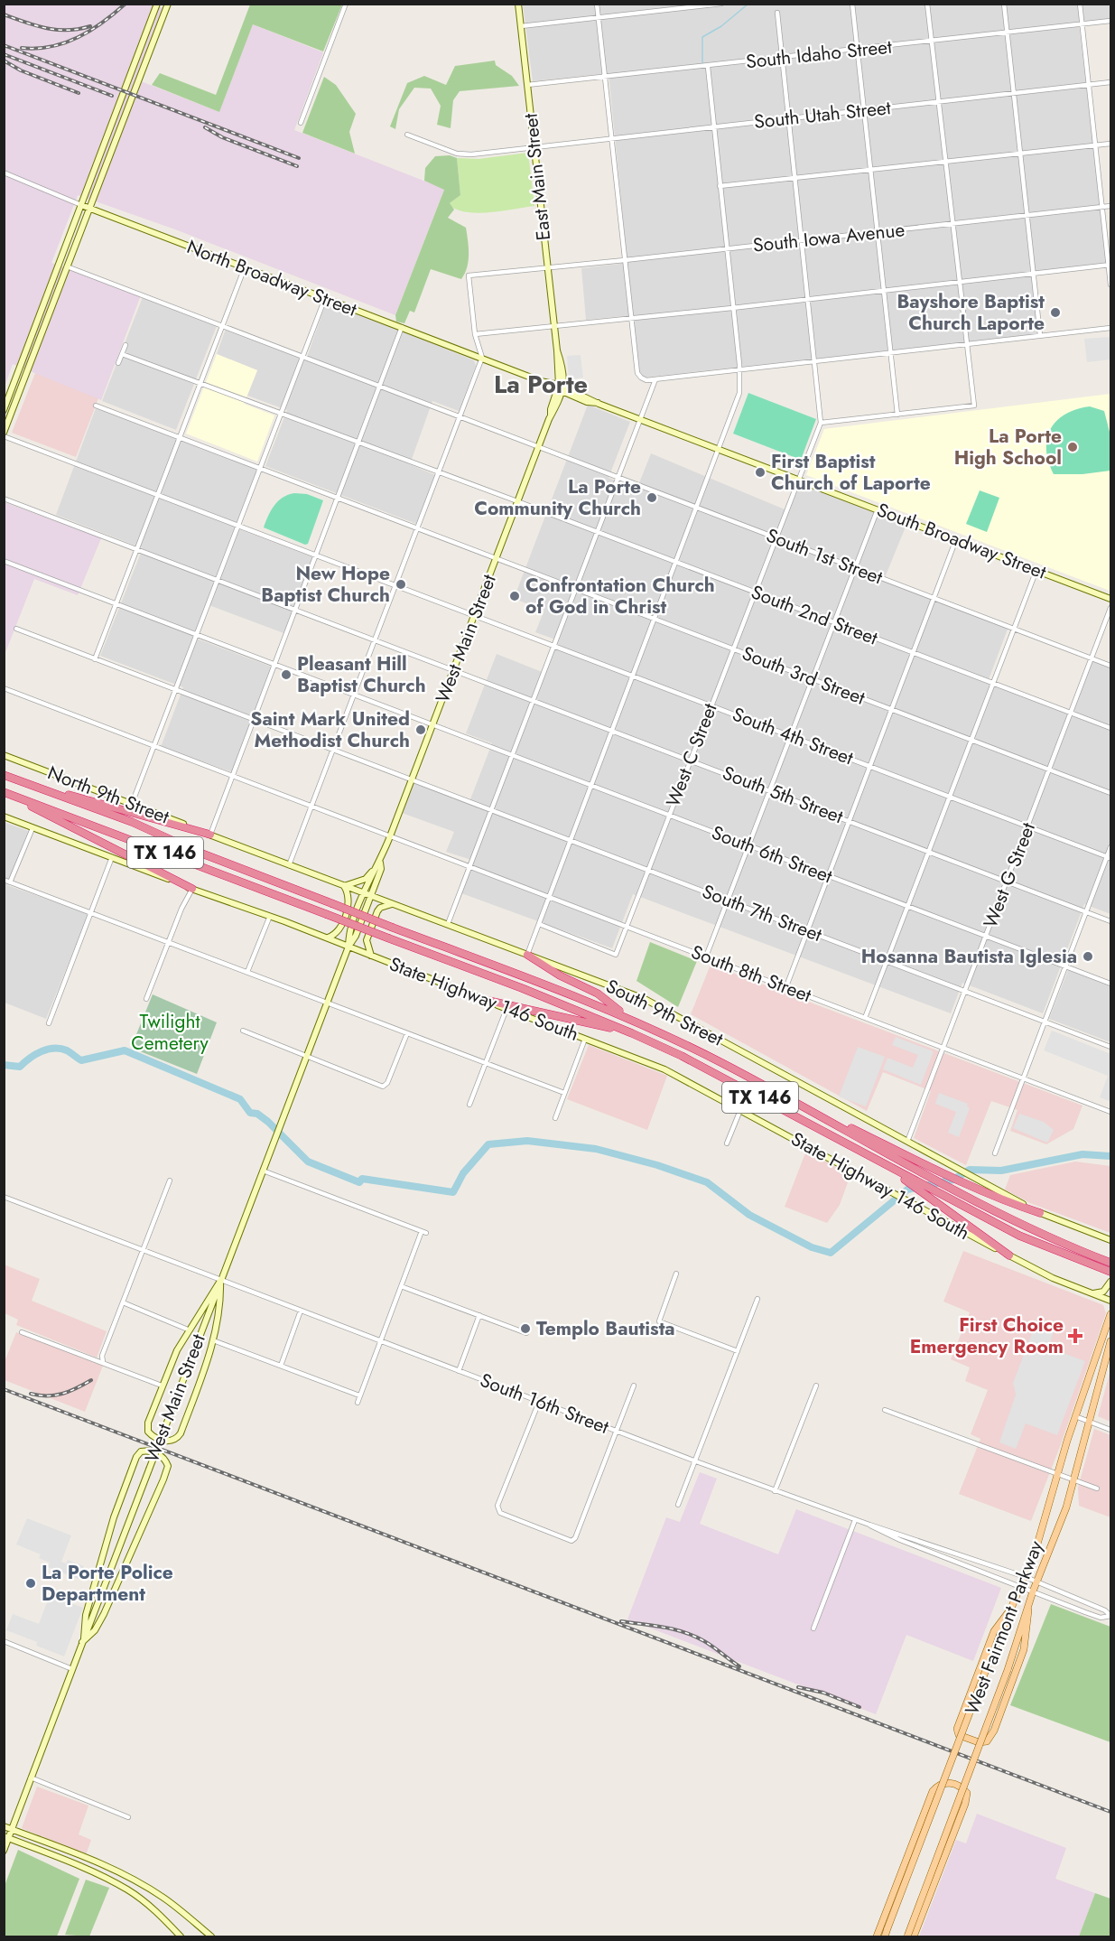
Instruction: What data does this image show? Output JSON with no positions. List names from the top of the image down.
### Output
{
  "streets": {
    "highway": ["TX 146"],
    "main road": [
      "East Main Street",
      "North Broadway Street",
      "South Broadway Street",
      "West Main Street",
      "North 9th Street",
      "State Highway 146 South",
      "South 9th Street",
      "West Fairmont Parkway"
    ],
    "street": [
      "South Idaho Street",
      "South Utah Street",
      "South Iowa Avenue",
      "South 1st Street",
      "South 2nd Street",
      "South 3rd Street",
      "South 4th Street",
      "West C Street",
      "South 5th Street",
      "South 6th Street",
      "West G Street",
      "South 7th Street",
      "South 8th Street",
      "South 16th Street"
    ]
  },
  "crossings": [
    ["South Idaho Street", "East Main Street"],
    ["South Utah Street", "East Main Street"],
    ["East Main Street", "South Iowa Avenue"],
    ["East Main Street", "North Broadway Street"],
    ["East Main Street", "South Broadway Street"],
    ["East Main Street", "West Main Street"],
    ["North Broadway Street", "South Broadway Street"],
    ["North Broadway Street", "West Main Street"],
    ["South Broadway Street", "West Main Street"],
    ["South Broadway Street", "West C Street"],
    ["South 1st Street", "West Main Street"],
    ["South 1st Street", "West C Street"],
    ["South 1st Street", "West G Street"],
    ["South 2nd Street", "West Main Street"],
    ["South 2nd Street", "West C Street"],
    ["South 2nd Street", "West G Street"],
    ["West Main Street", "South 3rd Street"],
    ["West Main Street", "South 4th Street"],
    ["West Main Street", "North 9th Street"],
    ["West Main Street", "South 5th Street"],
    ["West Main Street", "South 6th Street"],
    ["West Main Street", "South 7th Street"],
    ["West Main Street", "South 8th Street"],
    ["West Main Street", "State Highway 146 South"],
    ["West Main Street", "South 9th Street"],
    ["West Main Street", "South 16th Street"],
    ["South 3rd Street", "West C Street"],
    ["South 3rd Street", "West G Street"],
    ["South 4th Street", "West C Street"],
    ["South 4th Street", "West G Street"],
    ["West C Street", "South 5th Street"],
    ["West C Street", "South 6th Street"],
    ["West C Street", "South 7th Street"],
    ["West C Street", "South 8th Street"],
    ["North 9th Street", "South 9th Street"],
    ["South 5th Street", "West G Street"],
    ["South 6th Street", "West G Street"],
    ["West G Street", "South 7th Street"],
    ["West G Street", "South 8th Street"],
    ["West G Street", "South 9th Street"],
    ["South 16th Street", "West Fairmont Parkway"]
  ],
  "districts": ["La Porte"],
  "parks": ["Twilight Cemetery"],
  "places": {
    "other": [
      "Bayshore Baptist Church Laporte",
      "La Porte High School",
      "First Baptist Church of Laporte",
      "La Porte Community Church",
      "New Hope Baptist Church",
      "Confrontation Church of God in Christ",
      "Pleasant Hill Baptist Church",
      "Saint Mark United Methodist Church",
      "Hosanna Bautista Iglesia",
      "Templo Bautista",
      "La Porte Police Department"
    ],
    "health": ["First Choice Emergency Room"]
  }
}
